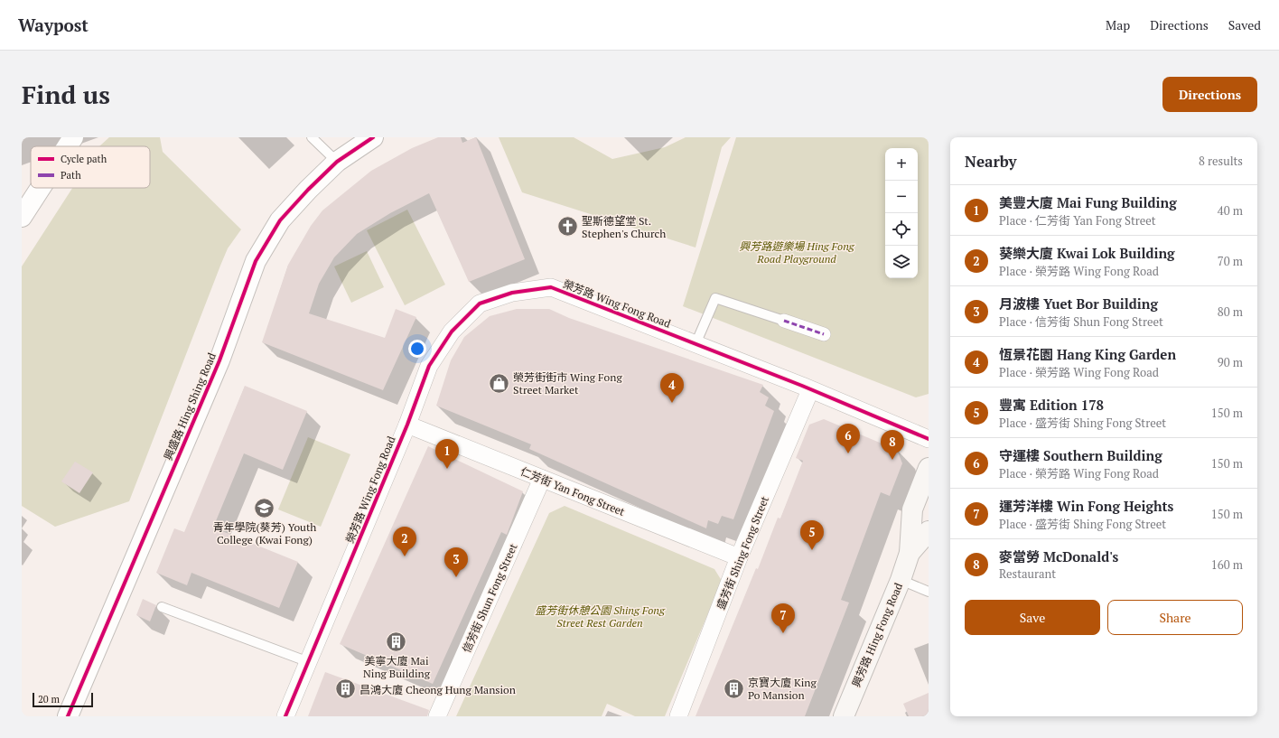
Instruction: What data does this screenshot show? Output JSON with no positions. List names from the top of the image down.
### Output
{
  "streets": {
    "main road": ["興芳路 Hing Fong Road"],
    "street": [
      "榮芳路 Wing Fong Road",
      "興盛路 Hing Shing Road",
      "仁芳街 Yan Fong Street",
      "盛芳街 Shing Fong Street",
      "信芳街 Shun Fong Street"
    ]
  },
  "crossings": [
    ["榮芳路 Wing Fong Road", "仁芳街 Yan Fong Street"],
    ["榮芳路 Wing Fong Road", "盛芳街 Shing Fong Street"],
    ["仁芳街 Yan Fong Street", "盛芳街 Shing Fong Street"],
    ["仁芳街 Yan Fong Street", "信芳街 Shun Fong Street"]
  ],
  "parks": ["興芳路遊樂場 Hing Fong Road Playground", "盛芳街休憩公園 Shing Fong Street Rest Garden"],
  "places": {
    "church": ["聖斯德望堂 St. Stephen's Church"],
    "shop": ["榮芳街街市 Wing Fong Street Market"],
    "school or university": ["青年學院(葵芳) Youth College (Kwai Fong)"],
    "building": ["美寧大廈 Mai Ning Building", "京寶大廈 King Po Mansion", "昌鴻大廈 Cheong Hung Mansion"]
  },
  "legend": ["Cycle path", "Path"],
  "scale_bar": "20 m",
  "page": {
    "header": "Waypost",
    "nav": ["Map", "Directions", "Saved"],
    "buttons": [
      "Directions",
      ["Save", "Share"]
    ],
    "title": "Find us",
    "heading": ["Nearby", "8 results"],
    "map_buttons": ["+", "−"],
    "list": [
      {
        "mark": "1",
        "name": "美豐大廈 Mai Fung Building",
        "note": "Place · 仁芳街 Yan Fong Street",
        "value": "40 m"
      },
      {
        "mark": "2",
        "name": "葵樂大廈 Kwai Lok Building",
        "note": "Place · 榮芳路 Wing Fong Road",
        "value": "70 m"
      },
      {
        "mark": "3",
        "name": "月波樓 Yuet Bor Building",
        "note": "Place · 信芳街 Shun Fong Street",
        "value": "80 m"
      },
      {
        "mark": "4",
        "name": "恆景花園 Hang King Garden",
        "note": "Place · 榮芳路 Wing Fong Road",
        "value": "90 m"
      },
      {
        "mark": "5",
        "name": "豐寓 Edition 178",
        "note": "Place · 盛芳街 Shing Fong Street",
        "value": "150 m"
      },
      {
        "mark": "6",
        "name": "守運樓 Southern Building",
        "note": "Place · 榮芳路 Wing Fong Road",
        "value": "150 m"
      },
      {
        "mark": "7",
        "name": "運芳洋樓 Win Fong Heights",
        "note": "Place · 盛芳街 Shing Fong Street",
        "value": "150 m"
      },
      {
        "mark": "8",
        "name": "麥當勞 McDonald's",
        "note": "Restaurant",
        "value": "160 m"
      }
    ],
    "pins": [
      "4",
      "6",
      "8",
      "1",
      "5",
      "2",
      "3",
      "7"
    ],
    "scale": "20 m"
  }
}
